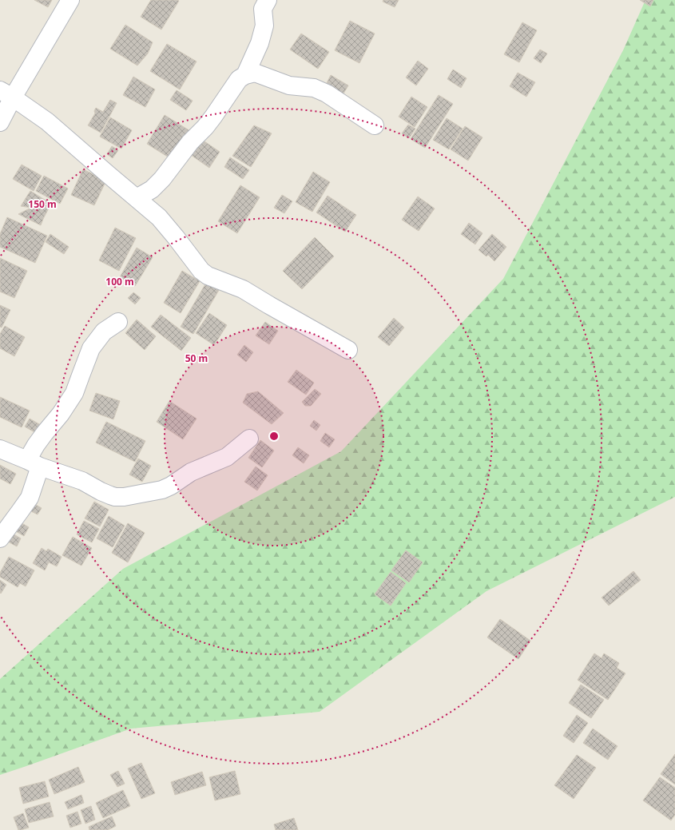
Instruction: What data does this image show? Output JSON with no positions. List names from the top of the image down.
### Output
{
  "rings": ["150 m", "100 m", "50 m"]
}
